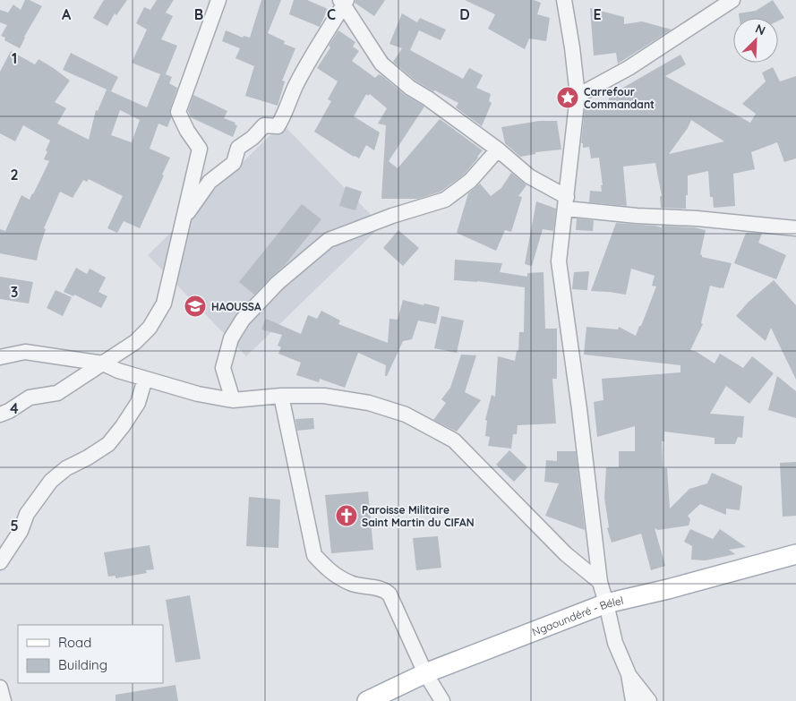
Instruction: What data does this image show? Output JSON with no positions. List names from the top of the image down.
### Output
{
  "streets": {
    "main road": ["Ngaoundéré - Bélel"]
  },
  "places": {
    "place": ["Carrefour Commandant"],
    "school or university": ["HAOUSSA"],
    "church": ["Paroisse Militaire Saint Martin du CIFAN"]
  },
  "legend": ["Road", "Building"],
  "north": "top right",
  "grid": {
    "columns": [
      "A",
      "B",
      "C",
      "D",
      "E"
    ],
    "rows": [
      "1",
      "2",
      "3",
      "4",
      "5"
    ]
  }
}
